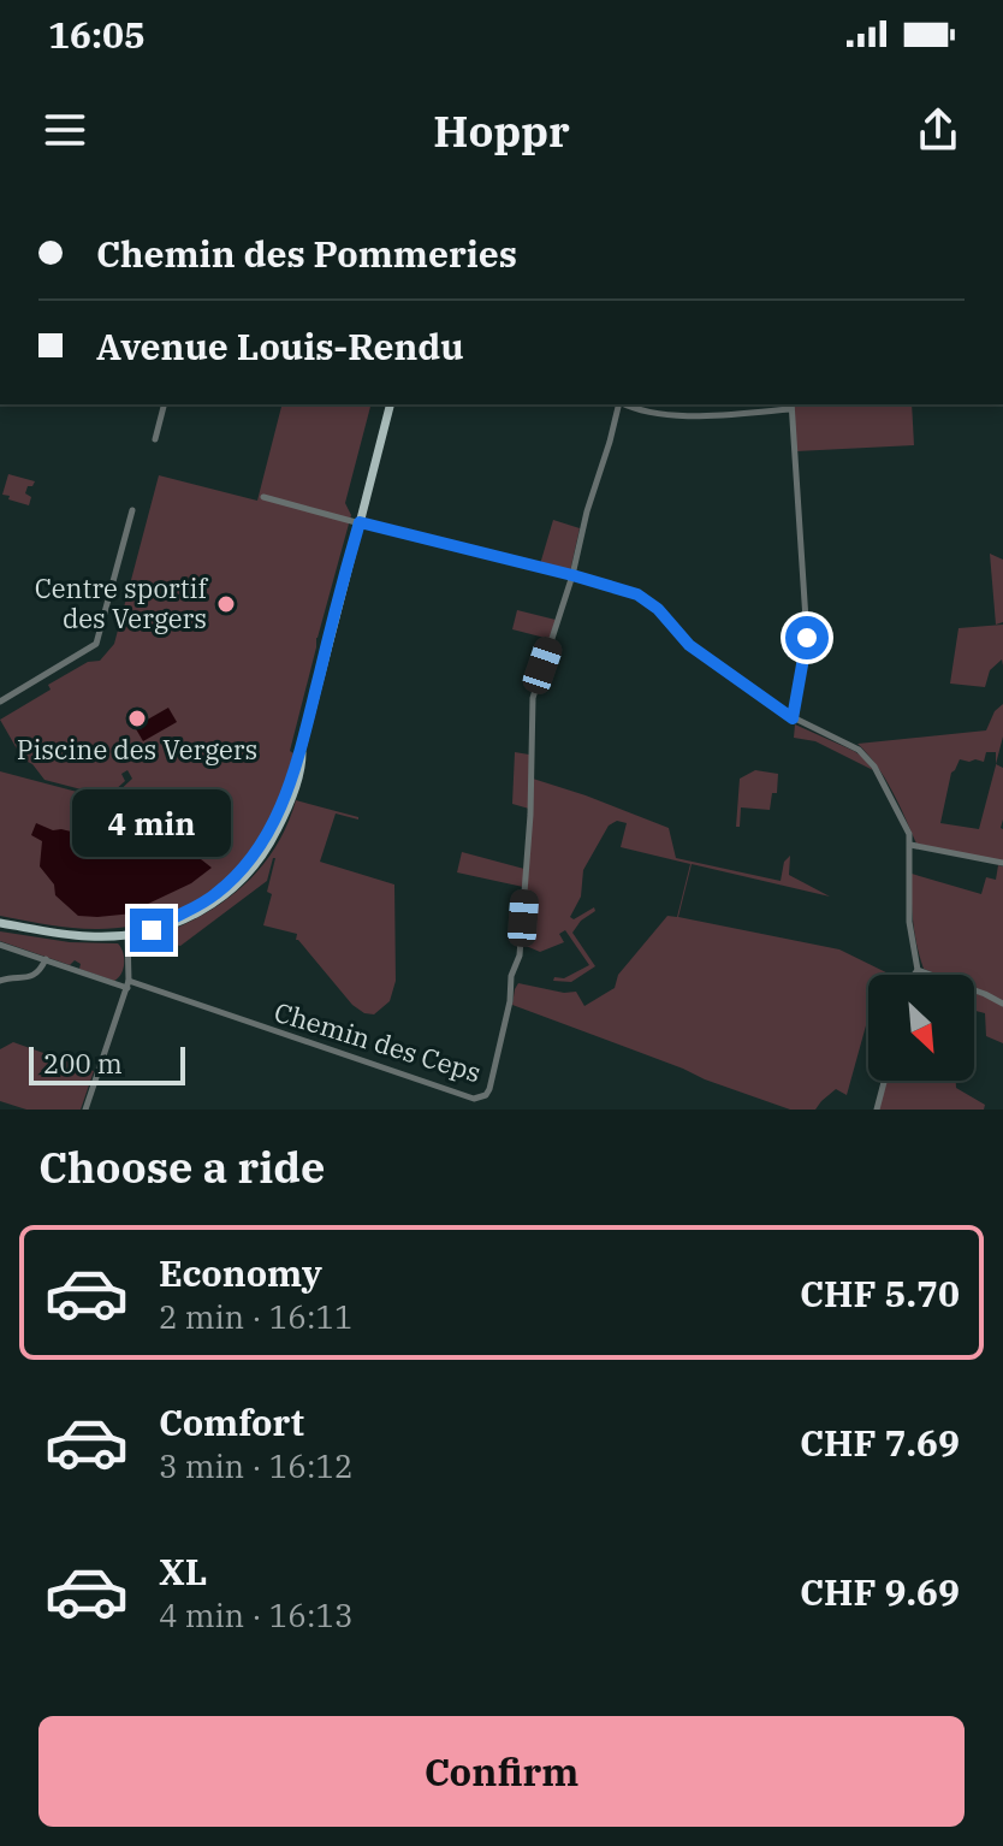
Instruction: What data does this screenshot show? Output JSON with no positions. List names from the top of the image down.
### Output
{
  "streets": {
    "street": ["Chemin des Ceps"]
  },
  "places": ["Centre sportif des Vergers", "Piscine des Vergers"],
  "scale_bar": "200 m",
  "north": "bottom right",
  "page": {
    "status": "16:05",
    "header": "Hoppr",
    "banner": ["Chemin des Pommeries", "Avenue Louis-Rendu"],
    "bubble": "4 min",
    "scale": "200 m",
    "heading": "Choose a ride",
    "list": [
      {
        "name": "Economy",
        "note": "2 min · 16:11",
        "value": "CHF 5.70"
      },
      {
        "name": "Comfort",
        "note": "3 min · 16:12",
        "value": "CHF 7.69"
      },
      {
        "name": "XL",
        "note": "4 min · 16:13",
        "value": "CHF 9.69"
      }
    ],
    "buttons": "Confirm"
  }
}
